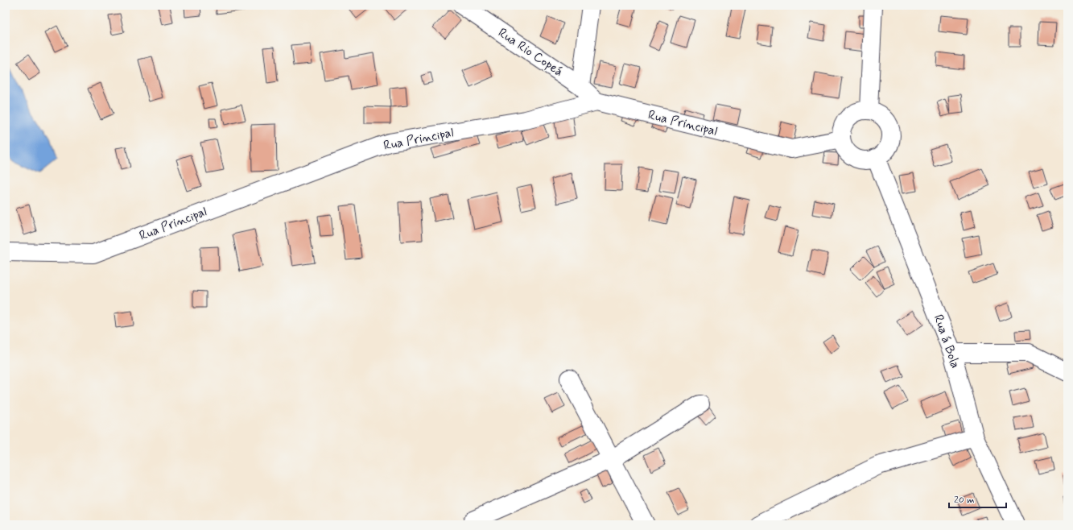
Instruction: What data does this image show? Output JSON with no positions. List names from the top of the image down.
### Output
{
  "streets": {
    "street": ["Rua Rio Copeá", "Rua Principal", "Rua á Bola"]
  },
  "crossings": [
    ["Rua Rio Copeá", "Rua Principal"],
    ["Rua Principal", "Rua á Bola"]
  ],
  "scale_bar": "20 m"
}
